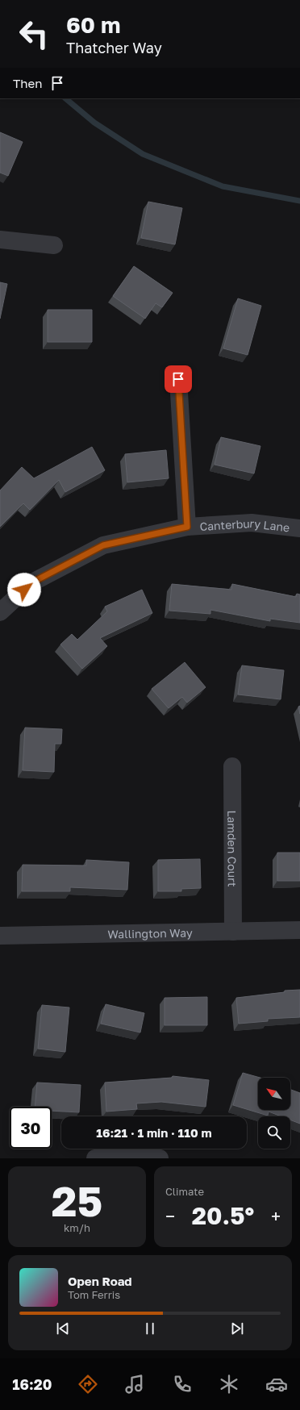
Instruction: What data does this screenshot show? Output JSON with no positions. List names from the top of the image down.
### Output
{
  "streets": {
    "street": ["Canterbury Lane", "Lamden Court", "Wallington Way"]
  },
  "crossings": [
    ["Lamden Court", "Wallington Way"]
  ],
  "north": "top left",
  "page": {
    "turn": ["60 m", "Thatcher Way"],
    "then": "Then",
    "limit": "30",
    "trip": "16:21 · 1 min · 110 m",
    "tile": [
      ["25", "km/h"],
      "Climate"
    ],
    "heat": ["−", "20.5°", "+"],
    "song": ["Open Road", "Tom Ferris"],
    "tabs": "16:20"
  }
}
